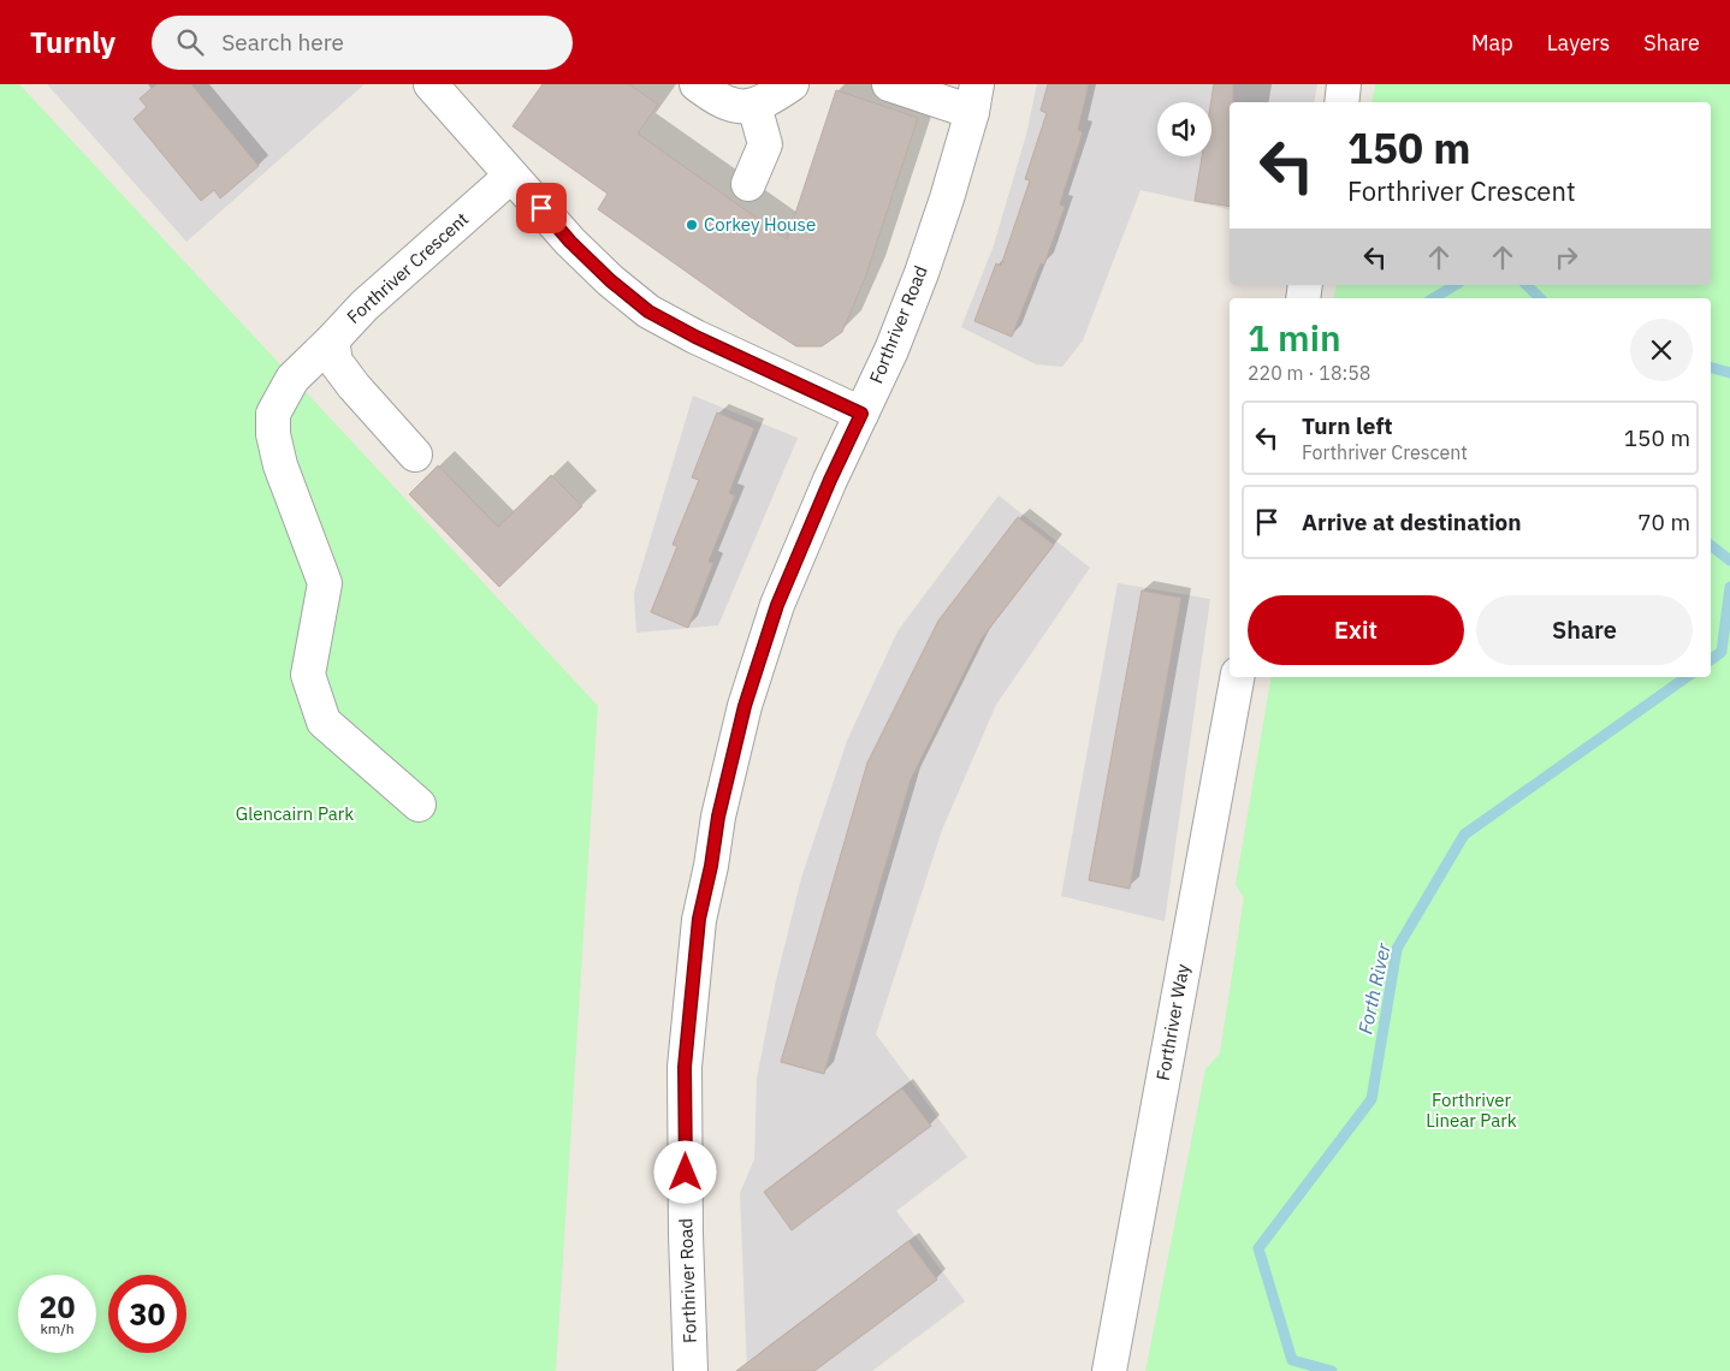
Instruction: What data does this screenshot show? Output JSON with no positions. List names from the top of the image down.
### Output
{
  "streets": {
    "street": ["Forthriver Crescent", "Forthriver Road", "Forthriver Way"]
  },
  "water": ["Forth River"],
  "parks": ["Glencairn Park", "Forthriver Linear Park"],
  "places": ["Corkey House"],
  "page": {
    "header": "Turnly",
    "search": "Search here",
    "nav": ["Map", "Layers", "Share"],
    "turn": ["150 m", "Forthriver Crescent"],
    "heading": ["1 min", "220 m · 18:58"],
    "list": [
      {
        "name": "Turn left",
        "note": "Forthriver Crescent",
        "value": "150 m"
      },
      {
        "name": "Arrive at destination",
        "value": "70 m"
      }
    ],
    "buttons": ["Exit", "Share"],
    "speed": "20 km/h",
    "limit": "30"
  }
}
